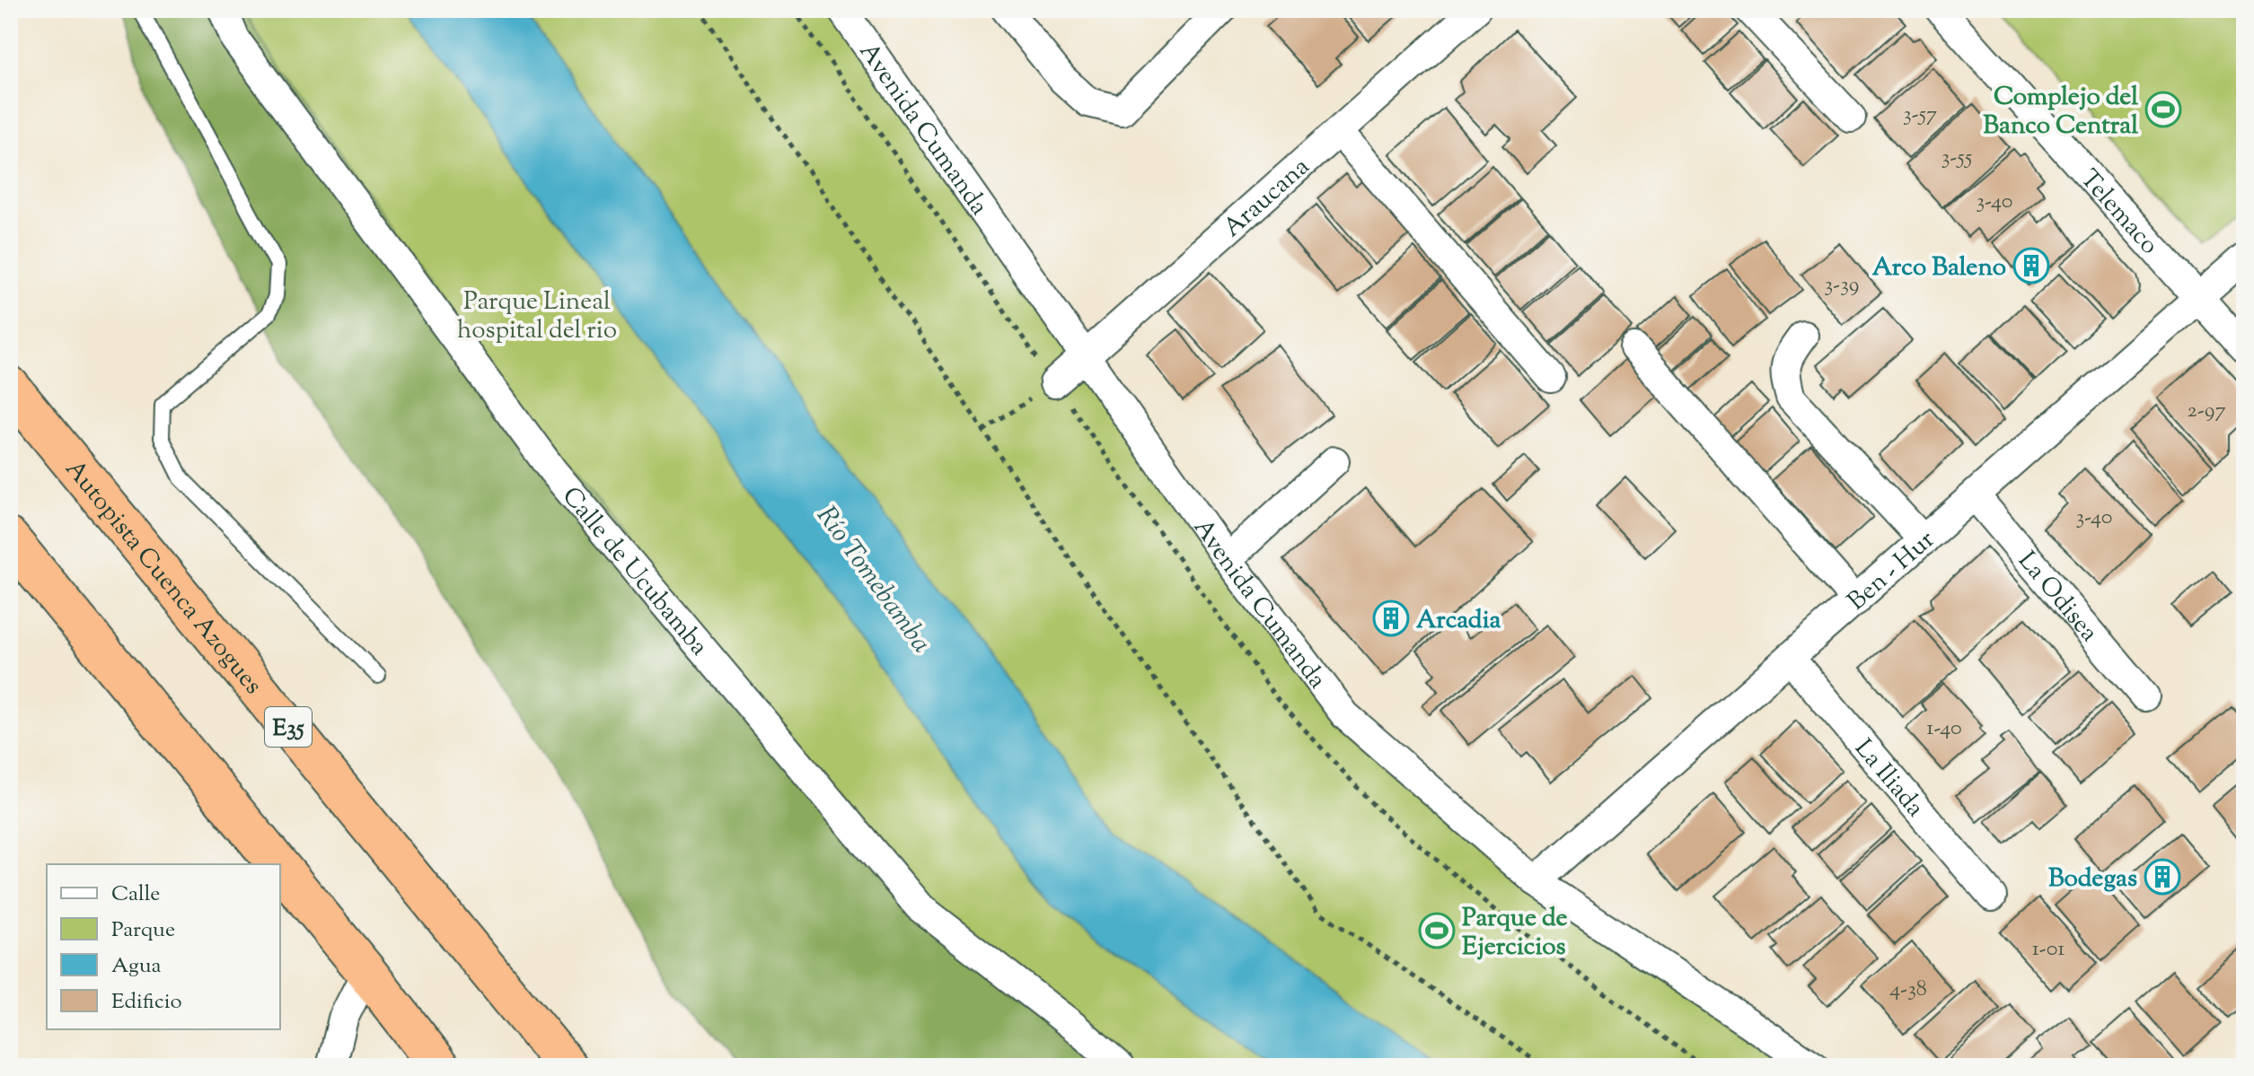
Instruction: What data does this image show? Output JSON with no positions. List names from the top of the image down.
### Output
{
  "streets": {
    "highway": ["Autopista Cuenca Azogues", "E35"],
    "street": [
      "Avenida Cumanda",
      "Araucana",
      "Telemaco",
      "Calle de Ucubamba",
      "Ben - Hur",
      "La Odisea",
      "La Iliada"
    ]
  },
  "crossings": [
    ["Avenida Cumanda", "Araucana"],
    ["Avenida Cumanda", "Ben - Hur"],
    ["Telemaco", "Ben - Hur"],
    ["Ben - Hur", "La Odisea"],
    ["Ben - Hur", "La Iliada"]
  ],
  "water": ["Río Tomebamba"],
  "parks": ["Parque Lineal hospital del rio"],
  "places": {
    "sports": ["Complejo del Banco Central", "Parque de Ejercicios"],
    "building": ["Arco Baleno", "Arcadia", "Bodegas"]
  },
  "house_numbers": [
    "3-57",
    "3-55",
    "3-40",
    "3-39",
    "2-97",
    "3-40",
    "1-40",
    "1-01",
    "4-38"
  ],
  "legend": [
    "Calle",
    "Parque",
    "Agua",
    "Edificio"
  ]
}
